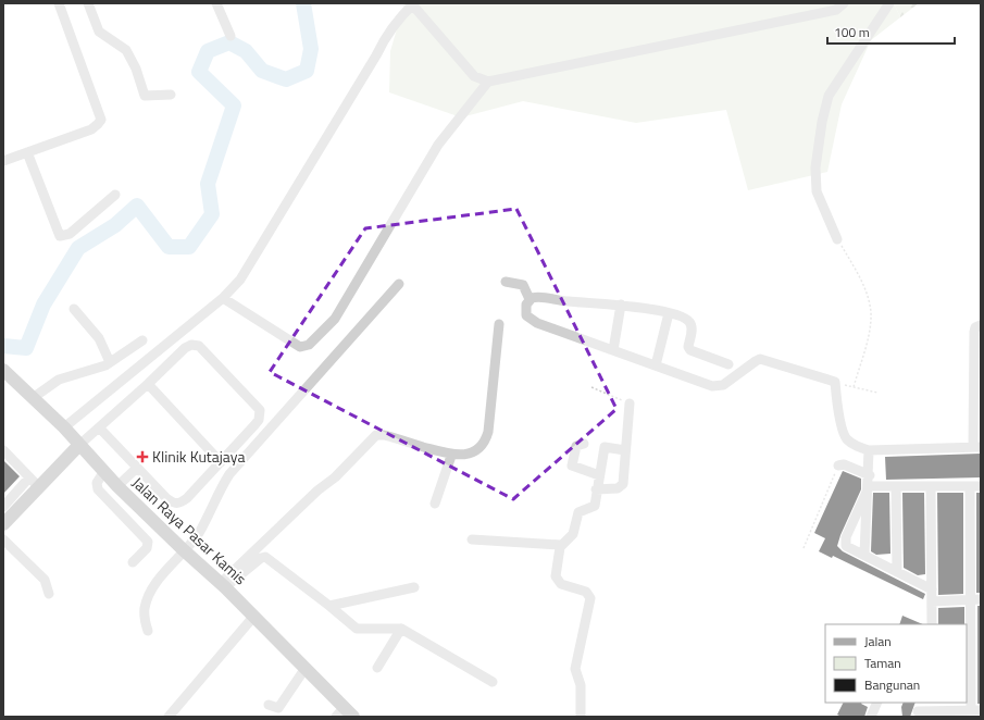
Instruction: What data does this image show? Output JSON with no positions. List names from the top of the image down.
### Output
{
  "streets": {
    "main road": ["Jalan Raya Pasar Kamis"]
  },
  "places": {
    "health": ["Klinik Kutajaya"]
  },
  "legend": ["Jalan", "Taman", "Bangunan"],
  "scale_bar": "100 m"
}
